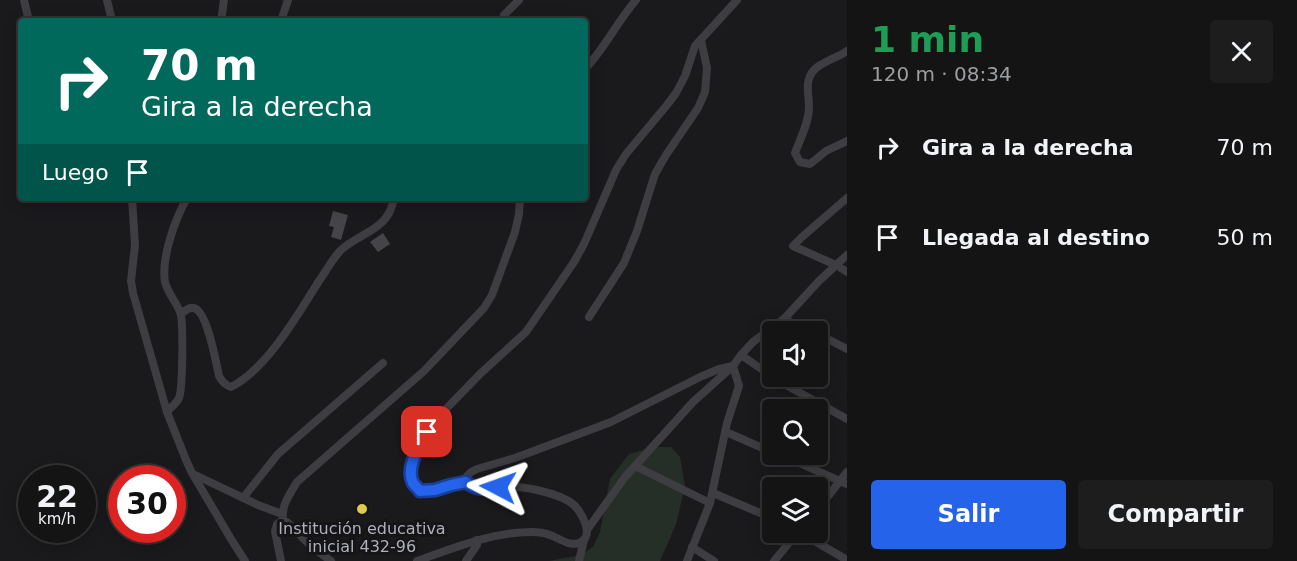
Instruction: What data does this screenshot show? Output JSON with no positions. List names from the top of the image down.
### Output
{
  "places": ["Institución educativa inicial 432-96"],
  "page": {
    "heading": ["1 min", "120 m · 08:34"],
    "turn": ["70 m", "Gira a la derecha"],
    "list": [
      {
        "name": "Gira a la derecha",
        "value": "70 m"
      },
      {
        "name": "Llegada al destino",
        "value": "50 m"
      }
    ],
    "then": "Luego",
    "speed": "22 km/h",
    "limit": "30",
    "buttons": ["Salir", "Compartir"]
  }
}
